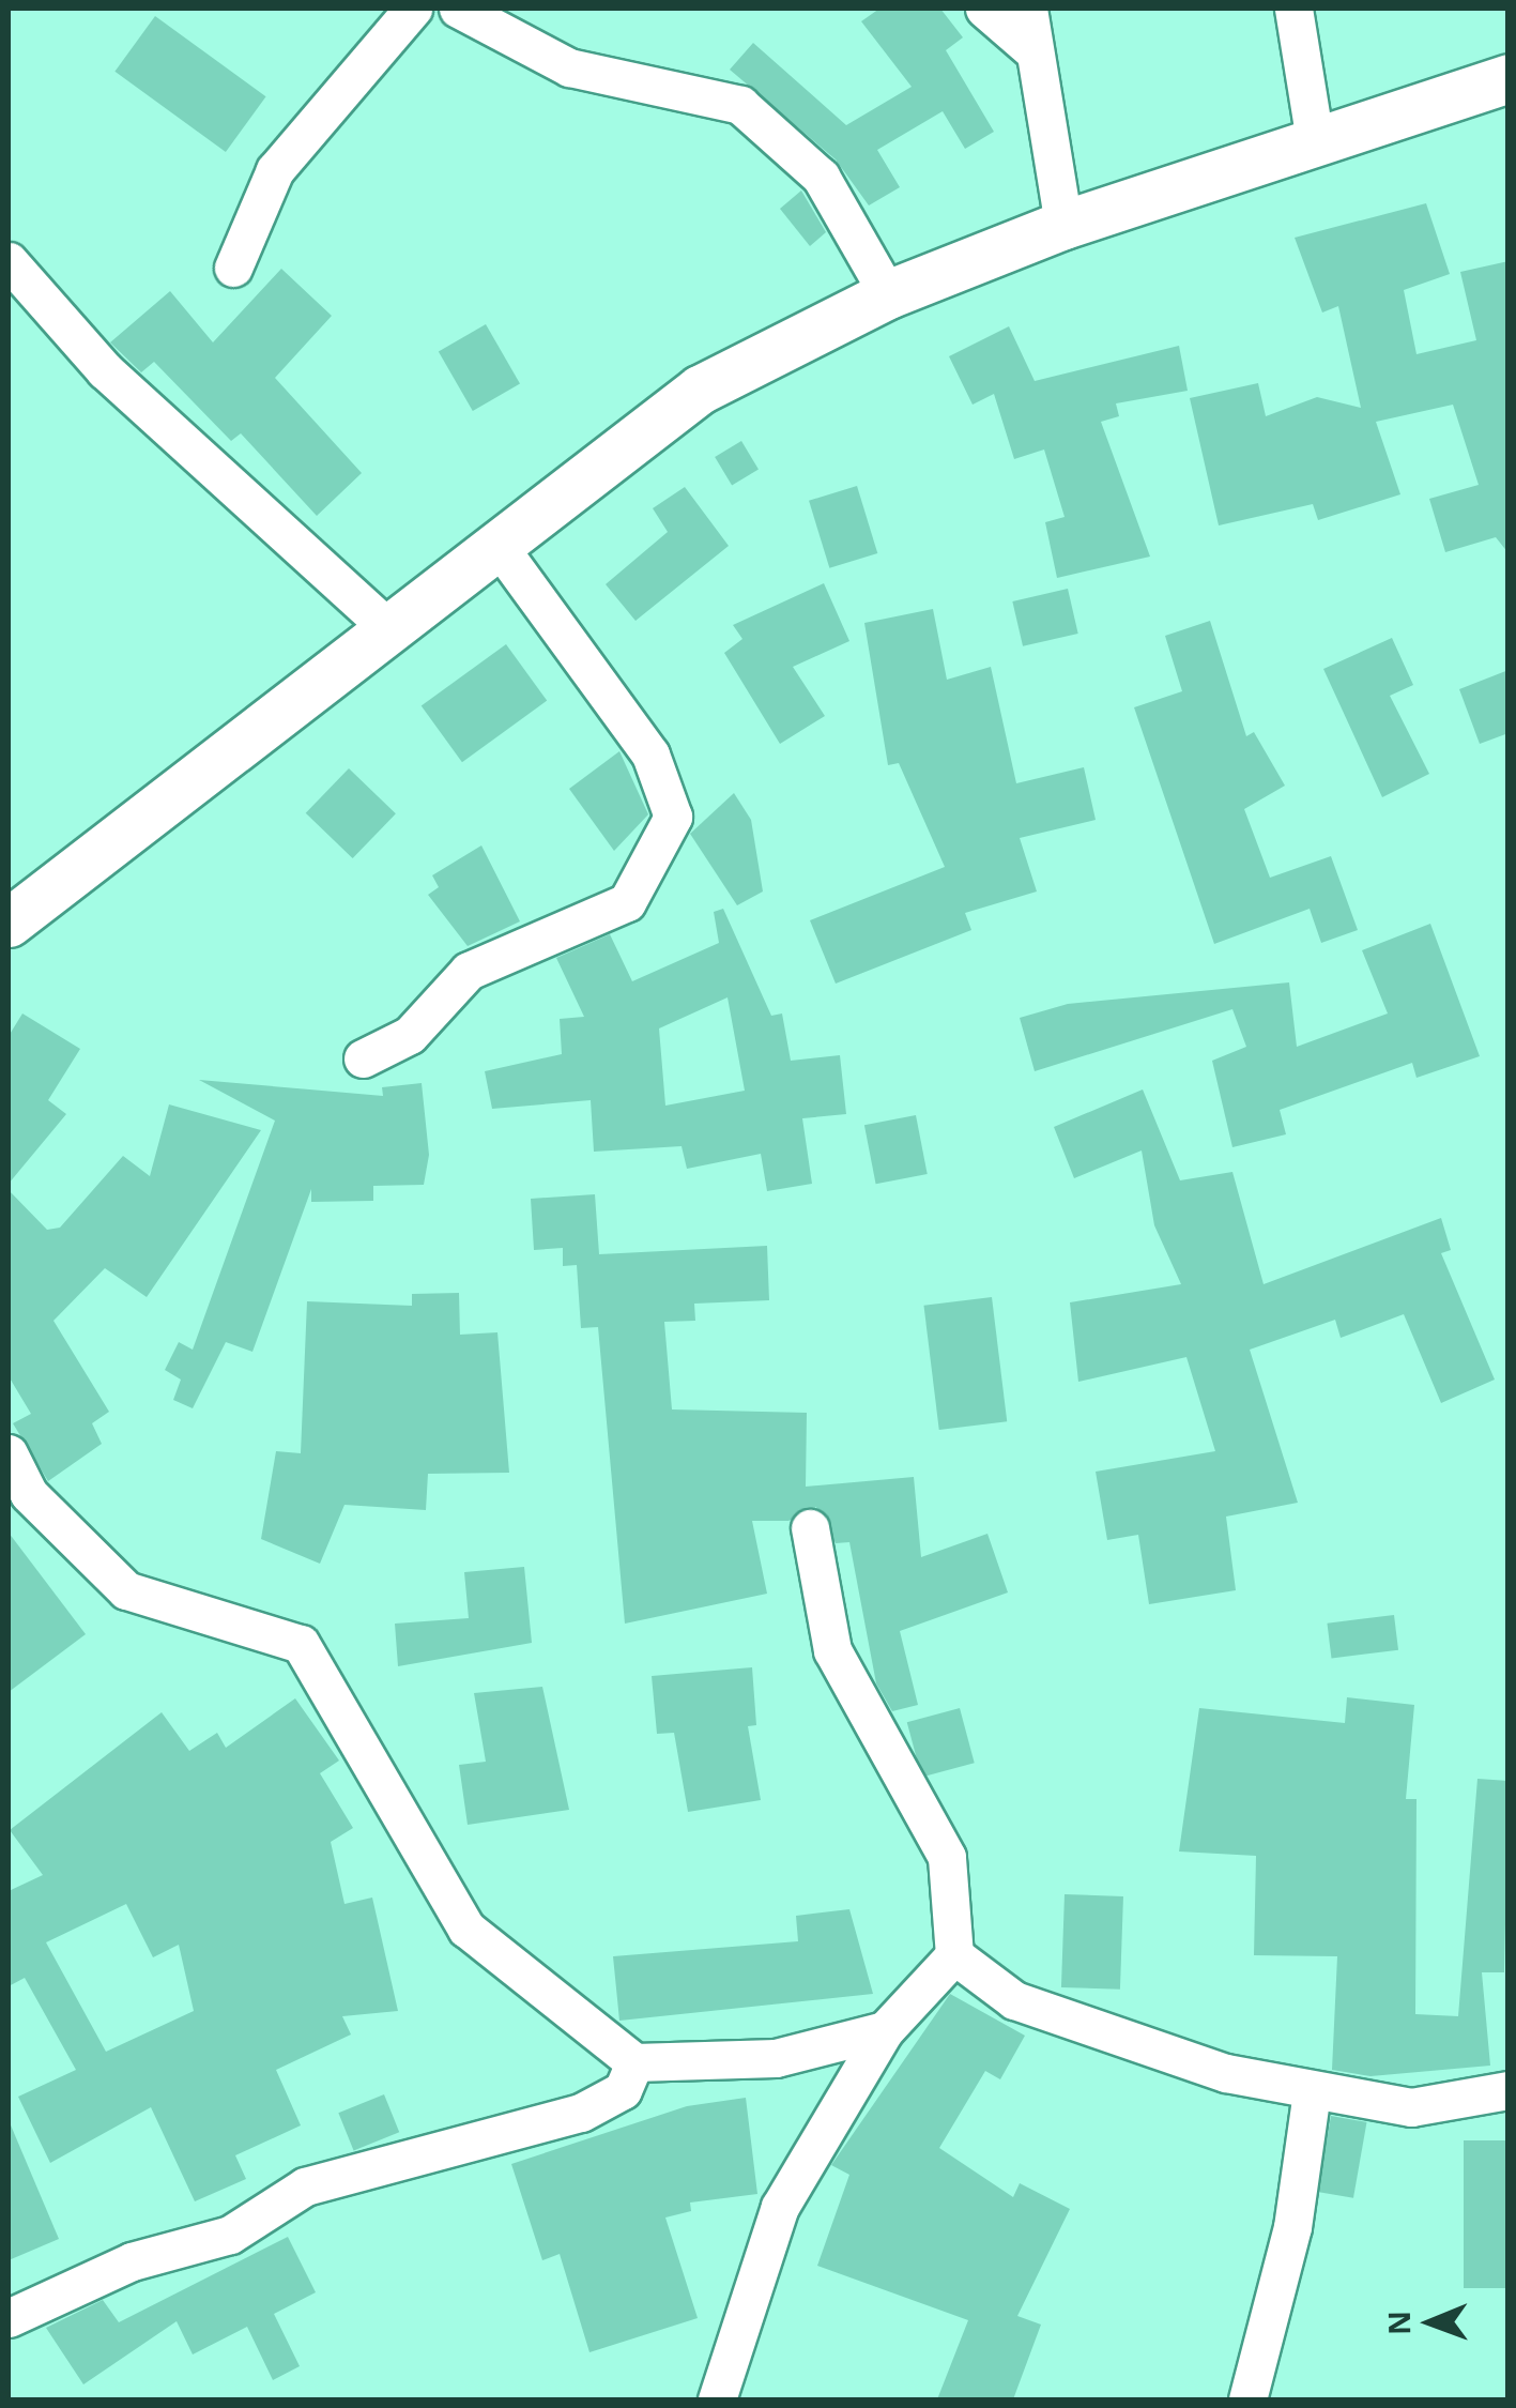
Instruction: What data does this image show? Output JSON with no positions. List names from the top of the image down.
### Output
{
  "north": "left"
}
